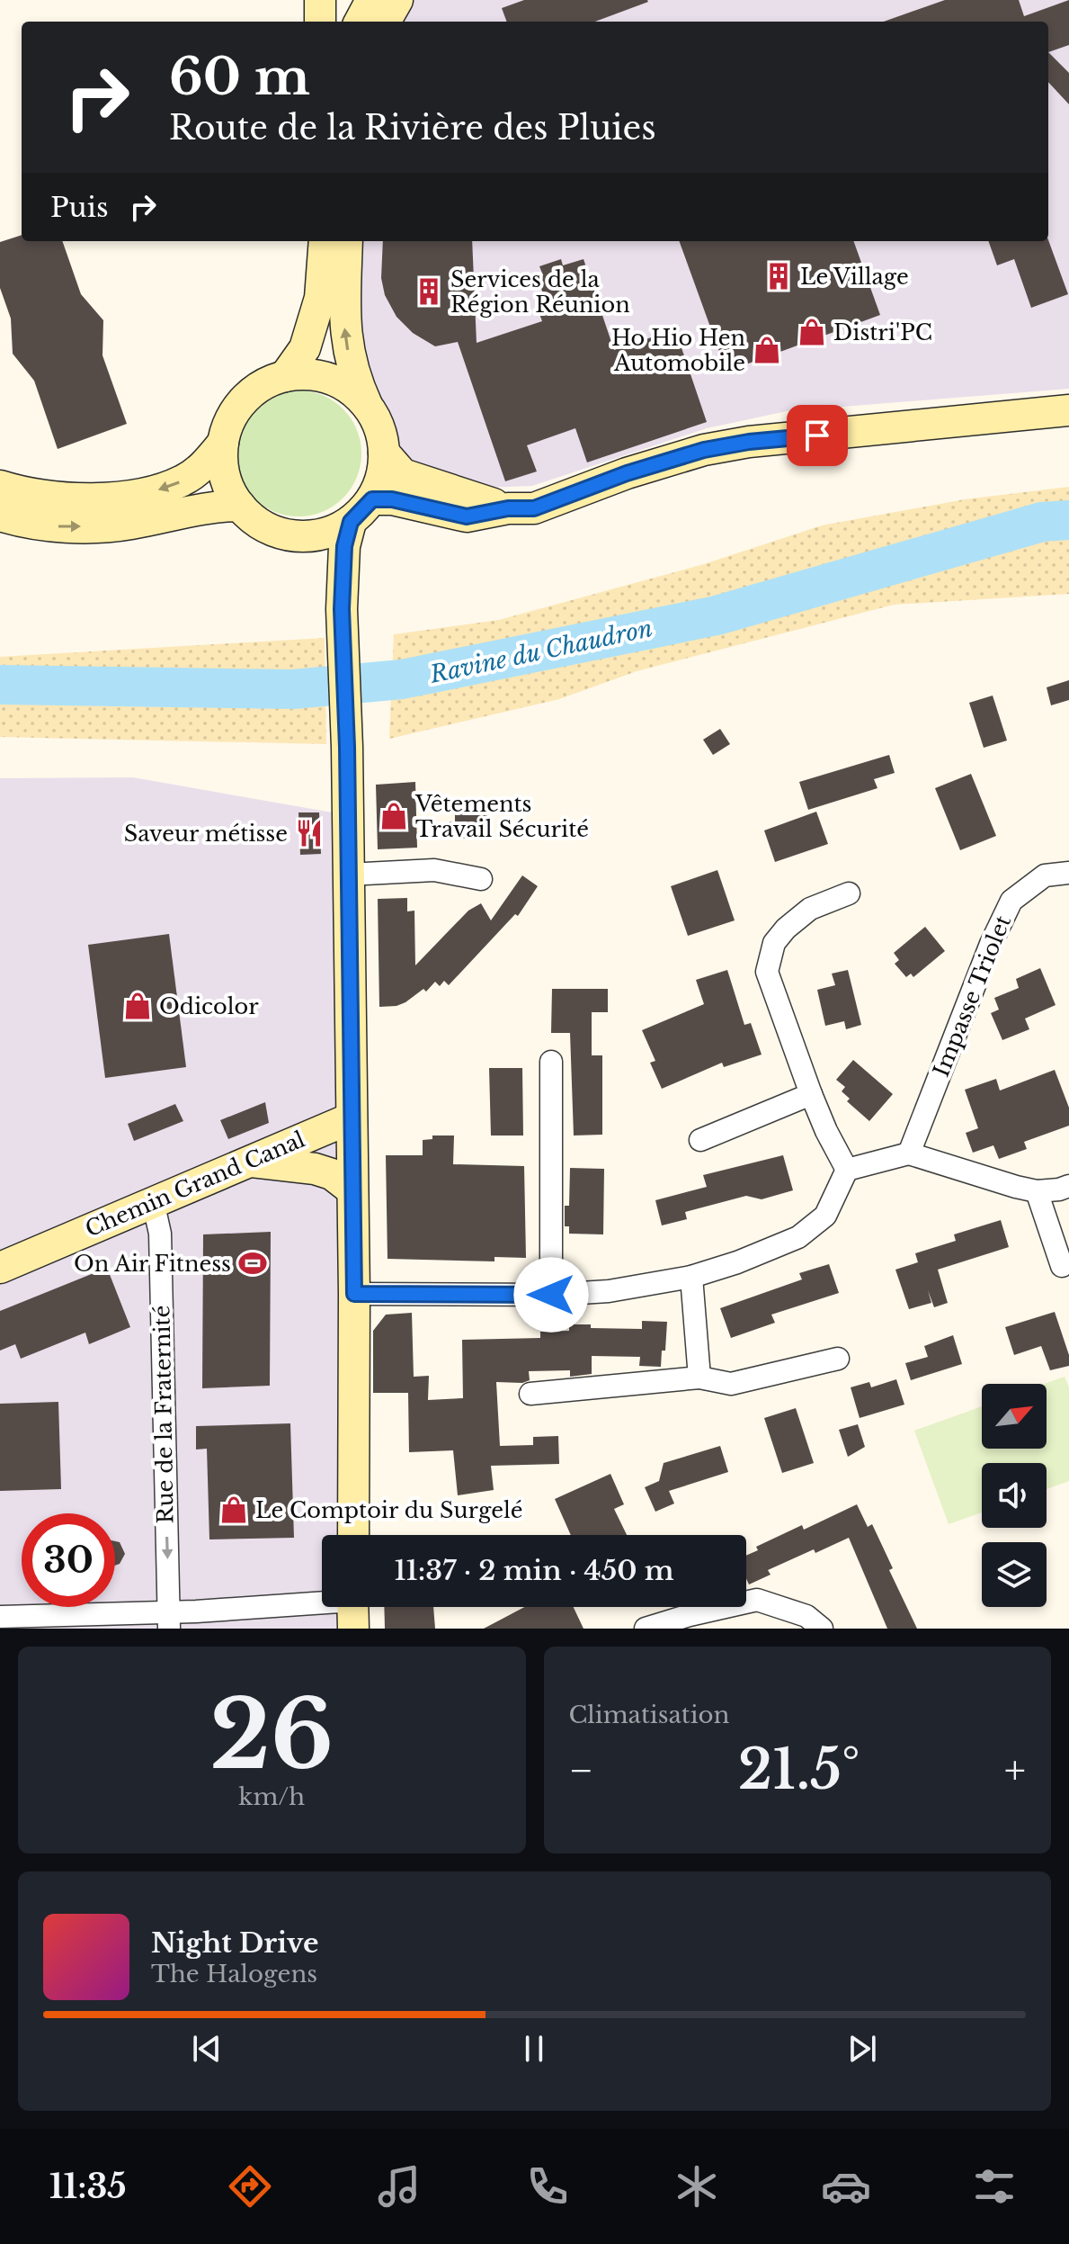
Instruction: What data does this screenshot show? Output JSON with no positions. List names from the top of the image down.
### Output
{
  "streets": {
    "main road": ["Chemin Grand Canal"],
    "street": ["Impasse Triolet", "Rue de la Fraternité"]
  },
  "crossings": [
    ["Chemin Grand Canal", "Rue de la Fraternité"]
  ],
  "one_way": ["Rue de la Fraternité"],
  "water": ["Ravine du Chaudron"],
  "places": {
    "building": ["Le Village", "Services de la Région Réunion"],
    "shop": [
      "Distri'PC",
      "Ho Hio Hen Automobile",
      "Vêtements Travail Sécurité",
      "Odicolor",
      "Le Comptoir du Surgelé"
    ],
    "restaurant": ["Saveur métisse"],
    "sports": ["On Air Fitness"]
  },
  "north": "top right",
  "page": {
    "turn": ["60 m", "Route de la Rivière des Pluies"],
    "then": "Puis",
    "limit": "30",
    "trip": "11:37 · 2 min · 450 m",
    "tile": [
      ["26", "km/h"],
      "Climatisation"
    ],
    "heat": ["−", "21.5°", "+"],
    "song": ["Night Drive", "The Halogens"],
    "tabs": "11:35"
  }
}
